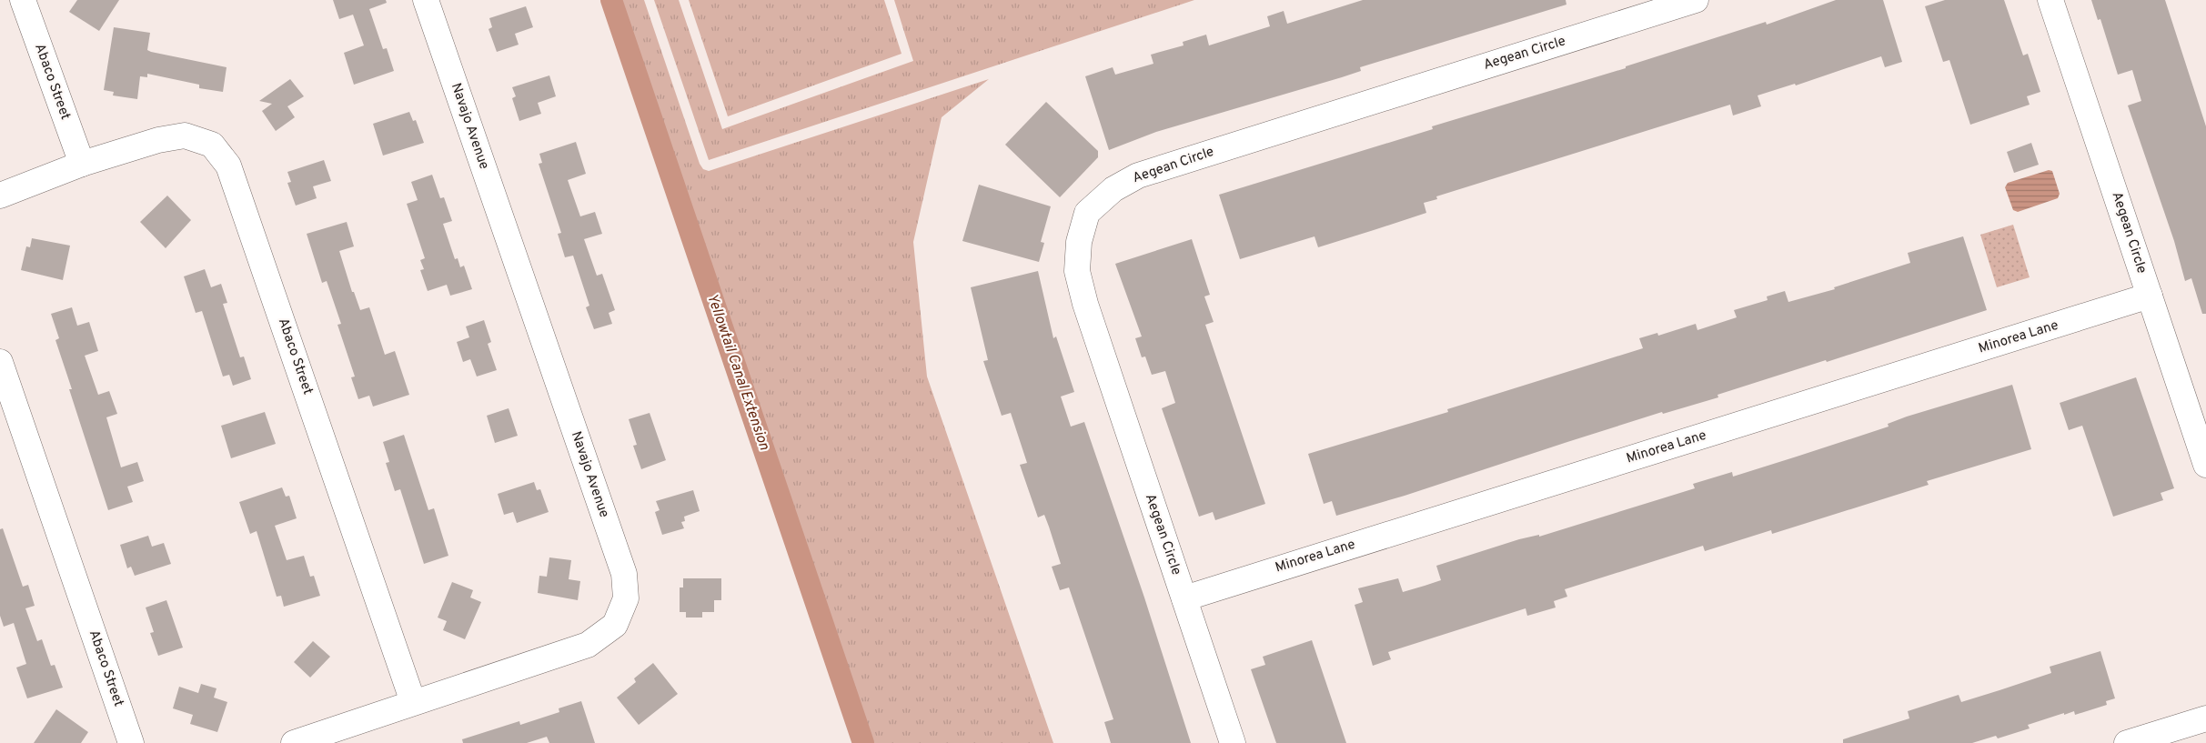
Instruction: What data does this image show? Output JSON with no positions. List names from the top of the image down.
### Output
{
  "streets": {
    "street": [
      "Aegean Circle",
      "Abaco Street",
      "Navajo Avenue",
      "Minorea Lane"
    ]
  },
  "crossings": [
    ["Aegean Circle", "Minorea Lane"],
    ["Abaco Street", "Navajo Avenue"]
  ],
  "water": ["Yellowtail Canal Extension"]
}
